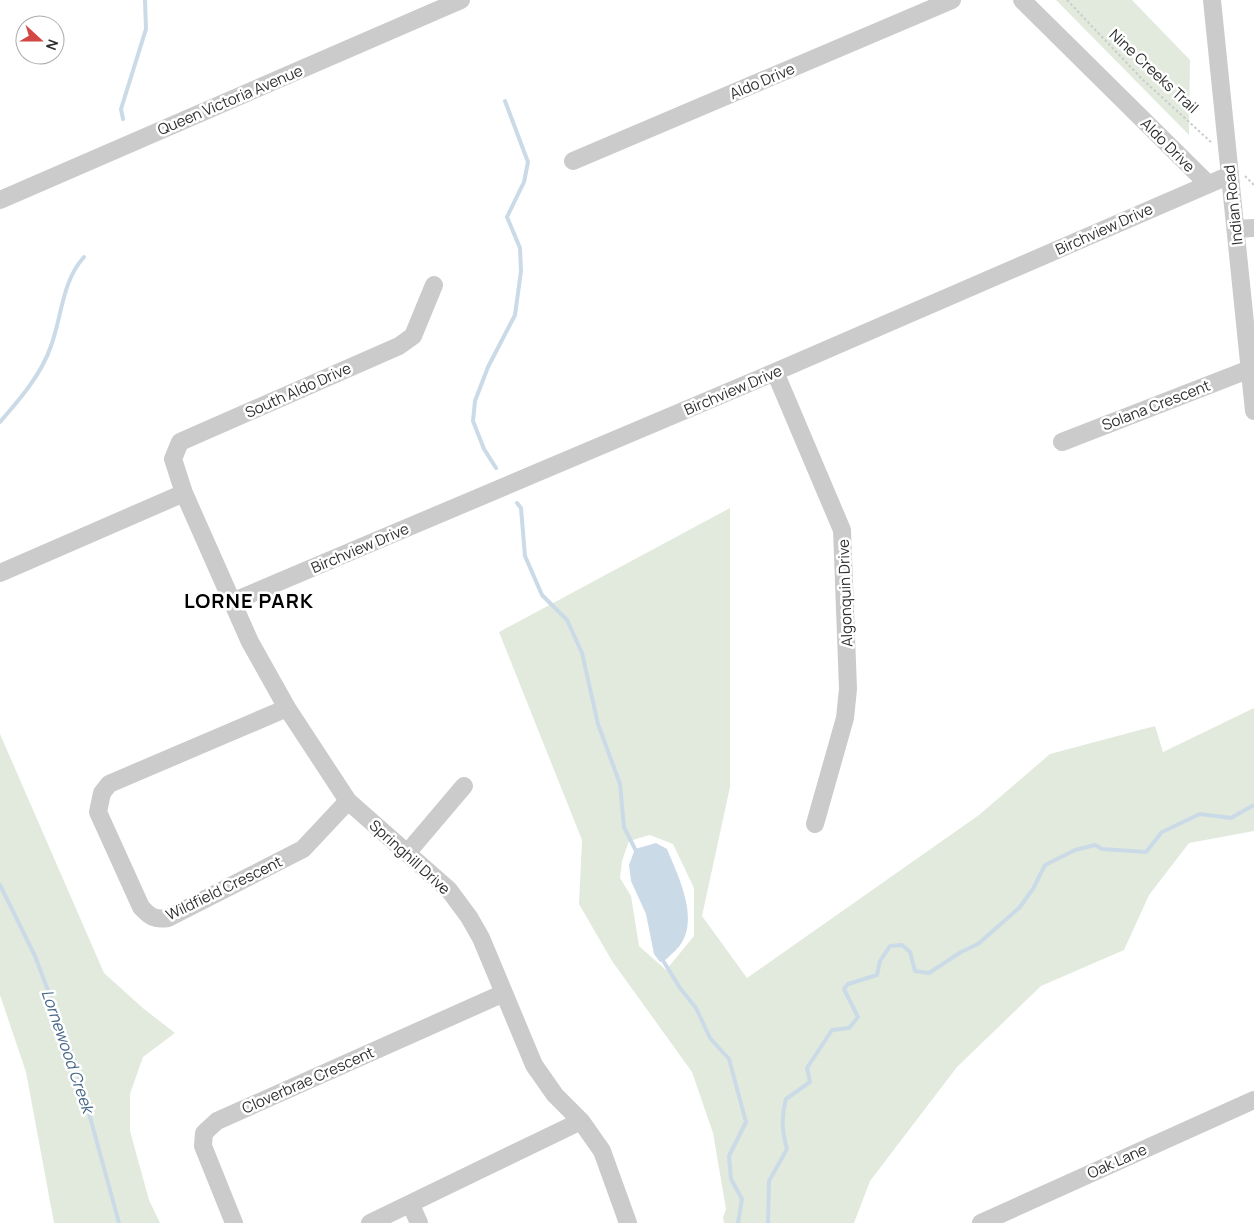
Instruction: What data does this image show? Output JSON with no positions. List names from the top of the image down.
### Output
{
  "streets": {
    "street": [
      "Aldo Drive",
      "Queen Victoria Avenue",
      "Indian Road",
      "Birchview Drive",
      "South Aldo Drive",
      "Solana Crescent",
      "Algonquin Drive",
      "Springhill Drive",
      "Wildfield Crescent",
      "Cloverbrae Crescent",
      "Oak Lane"
    ],
    "path": ["Nine Creeks Trail"]
  },
  "crossings": [
    ["Nine Creeks Trail", "Indian Road"],
    ["Aldo Drive", "Birchview Drive"],
    ["Indian Road", "Birchview Drive"],
    ["Indian Road", "Solana Crescent"],
    ["Birchview Drive", "Algonquin Drive"],
    ["Birchview Drive", "Springhill Drive"],
    ["South Aldo Drive", "Springhill Drive"],
    ["Springhill Drive", "Wildfield Crescent"],
    ["Springhill Drive", "Cloverbrae Crescent"]
  ],
  "districts": ["LORNE PARK"],
  "water": ["Lornewood Creek"],
  "north": "right"
}
